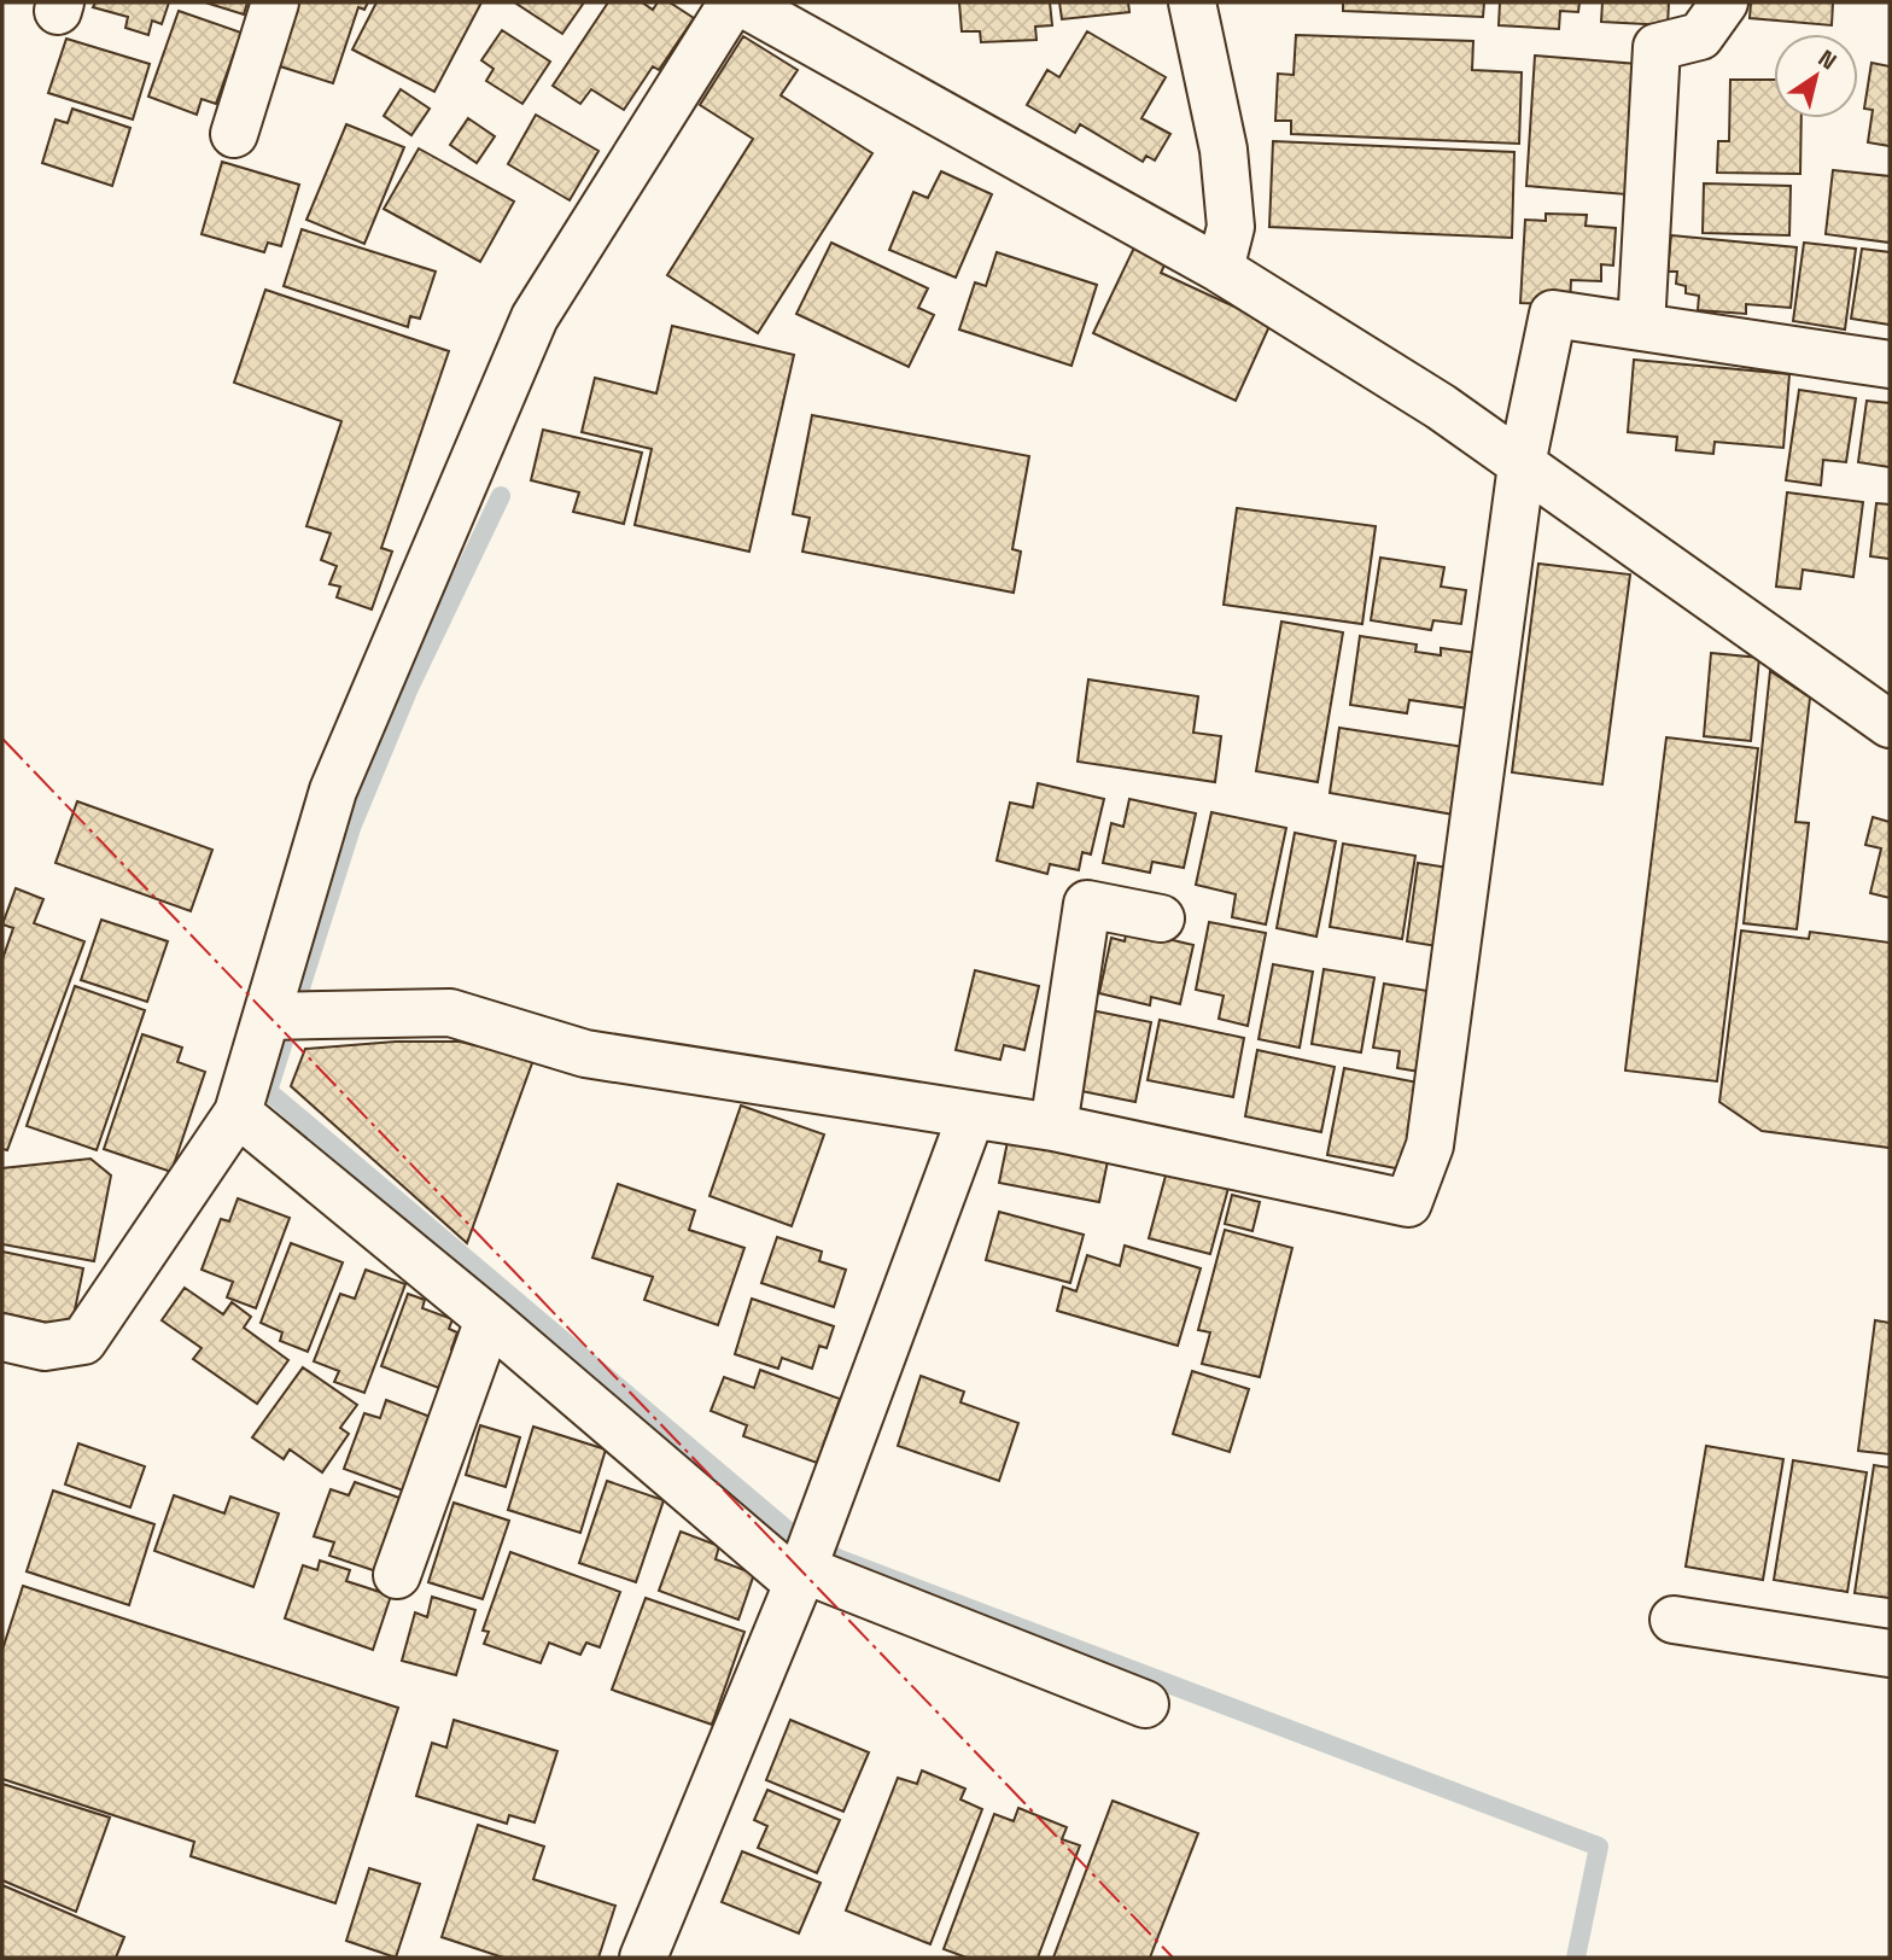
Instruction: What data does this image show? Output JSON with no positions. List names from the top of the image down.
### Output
{
  "north": "top right"
}
